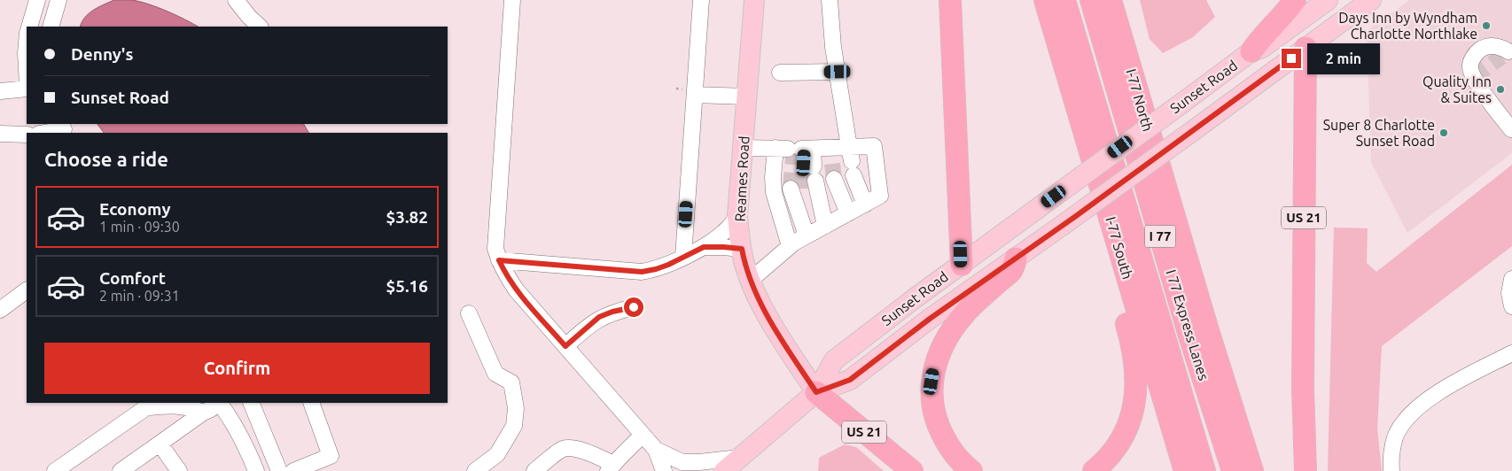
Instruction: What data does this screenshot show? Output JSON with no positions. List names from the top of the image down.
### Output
{
  "streets": {
    "highway": [
      "I-77 North",
      "US 21",
      "I 77",
      "I-77 South",
      "I 77 Express Lanes"
    ],
    "main road": ["Sunset Road", "Reames Road"]
  },
  "crossings": [
    ["Sunset Road", "Reames Road"],
    ["Sunset Road", "US 21"],
    ["Reames Road", "US 21"]
  ],
  "places": ["Days Inn by Wyndham Charlotte Northlake", "Quality Inn & Suites", "Super 8 Charlotte Sunset Road"],
  "page": {
    "banner": ["Denny's", "Sunset Road"],
    "bubble": "2 min",
    "heading": "Choose a ride",
    "list": [
      {
        "name": "Economy",
        "note": "1 min · 09:30",
        "value": "$3.82"
      },
      {
        "name": "Comfort",
        "note": "2 min · 09:31",
        "value": "$5.16"
      }
    ],
    "buttons": "Confirm"
  }
}
